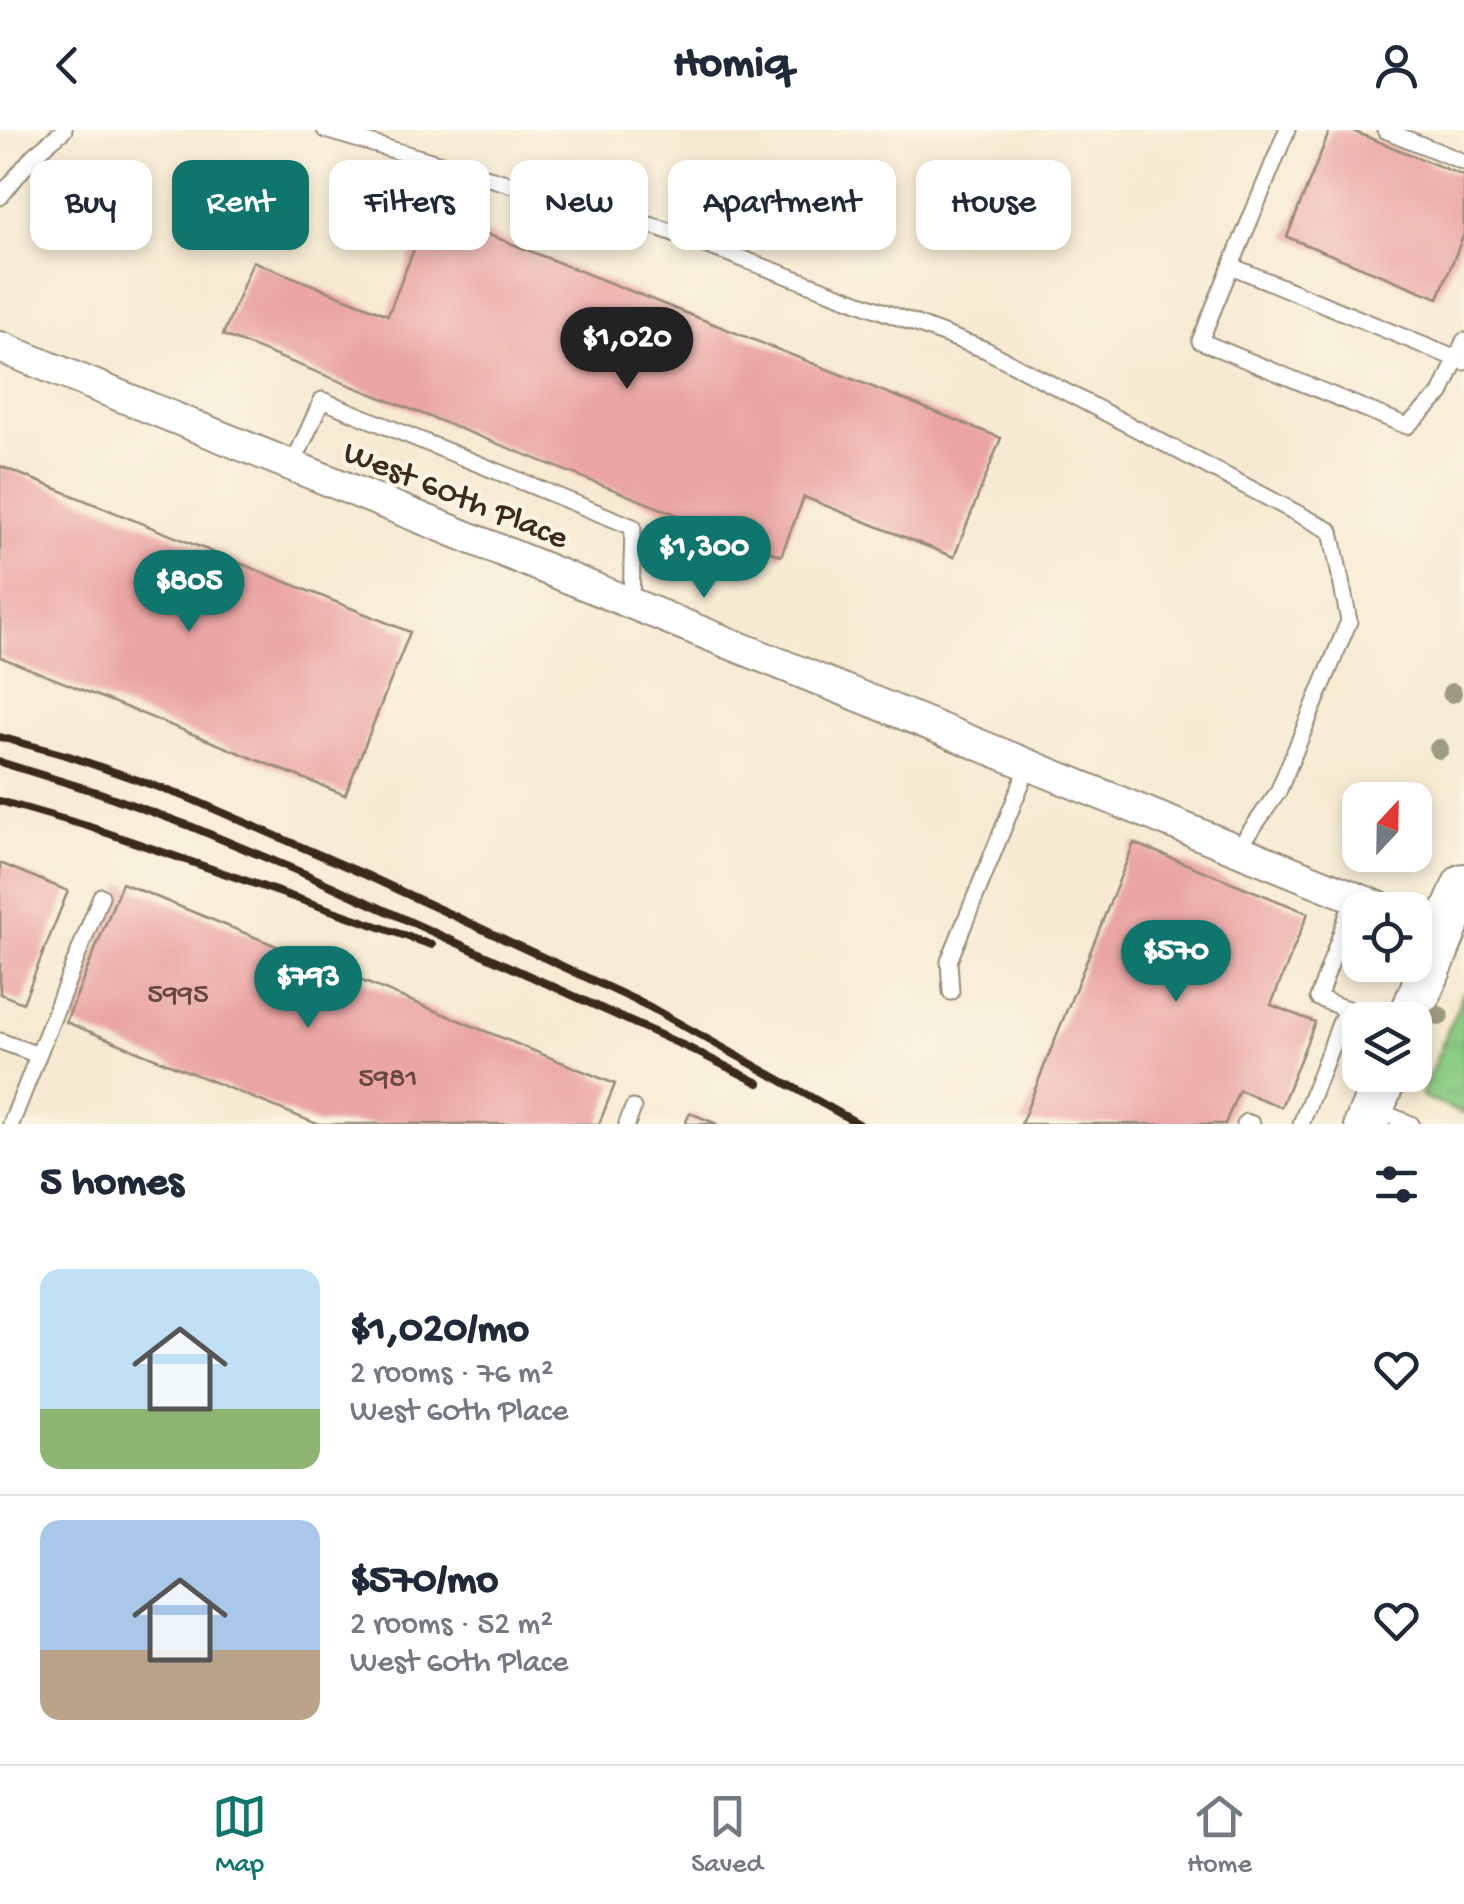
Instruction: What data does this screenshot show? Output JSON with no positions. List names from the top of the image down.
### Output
{
  "streets": {
    "street": ["West 60th Place"]
  },
  "house_numbers": ["5995", "5981"],
  "north": "top",
  "page": {
    "header": "Homiq",
    "chip": [
      "Buy",
      "Rent",
      "Filters",
      "New",
      "Apartment",
      "House"
    ],
    "price": [
      "$1,020",
      "$1,300",
      "$805",
      "$570",
      "$793"
    ],
    "heading": "5 homes",
    "list": [
      {
        "name": "$1,020/mo",
        "note": "2 rooms · 76 m² · West 60th Place"
      },
      {
        "name": "$570/mo",
        "note": "2 rooms · 52 m² · West 60th Place"
      }
    ],
    "tabs": ["Map", "Saved", "Home"]
  }
}
